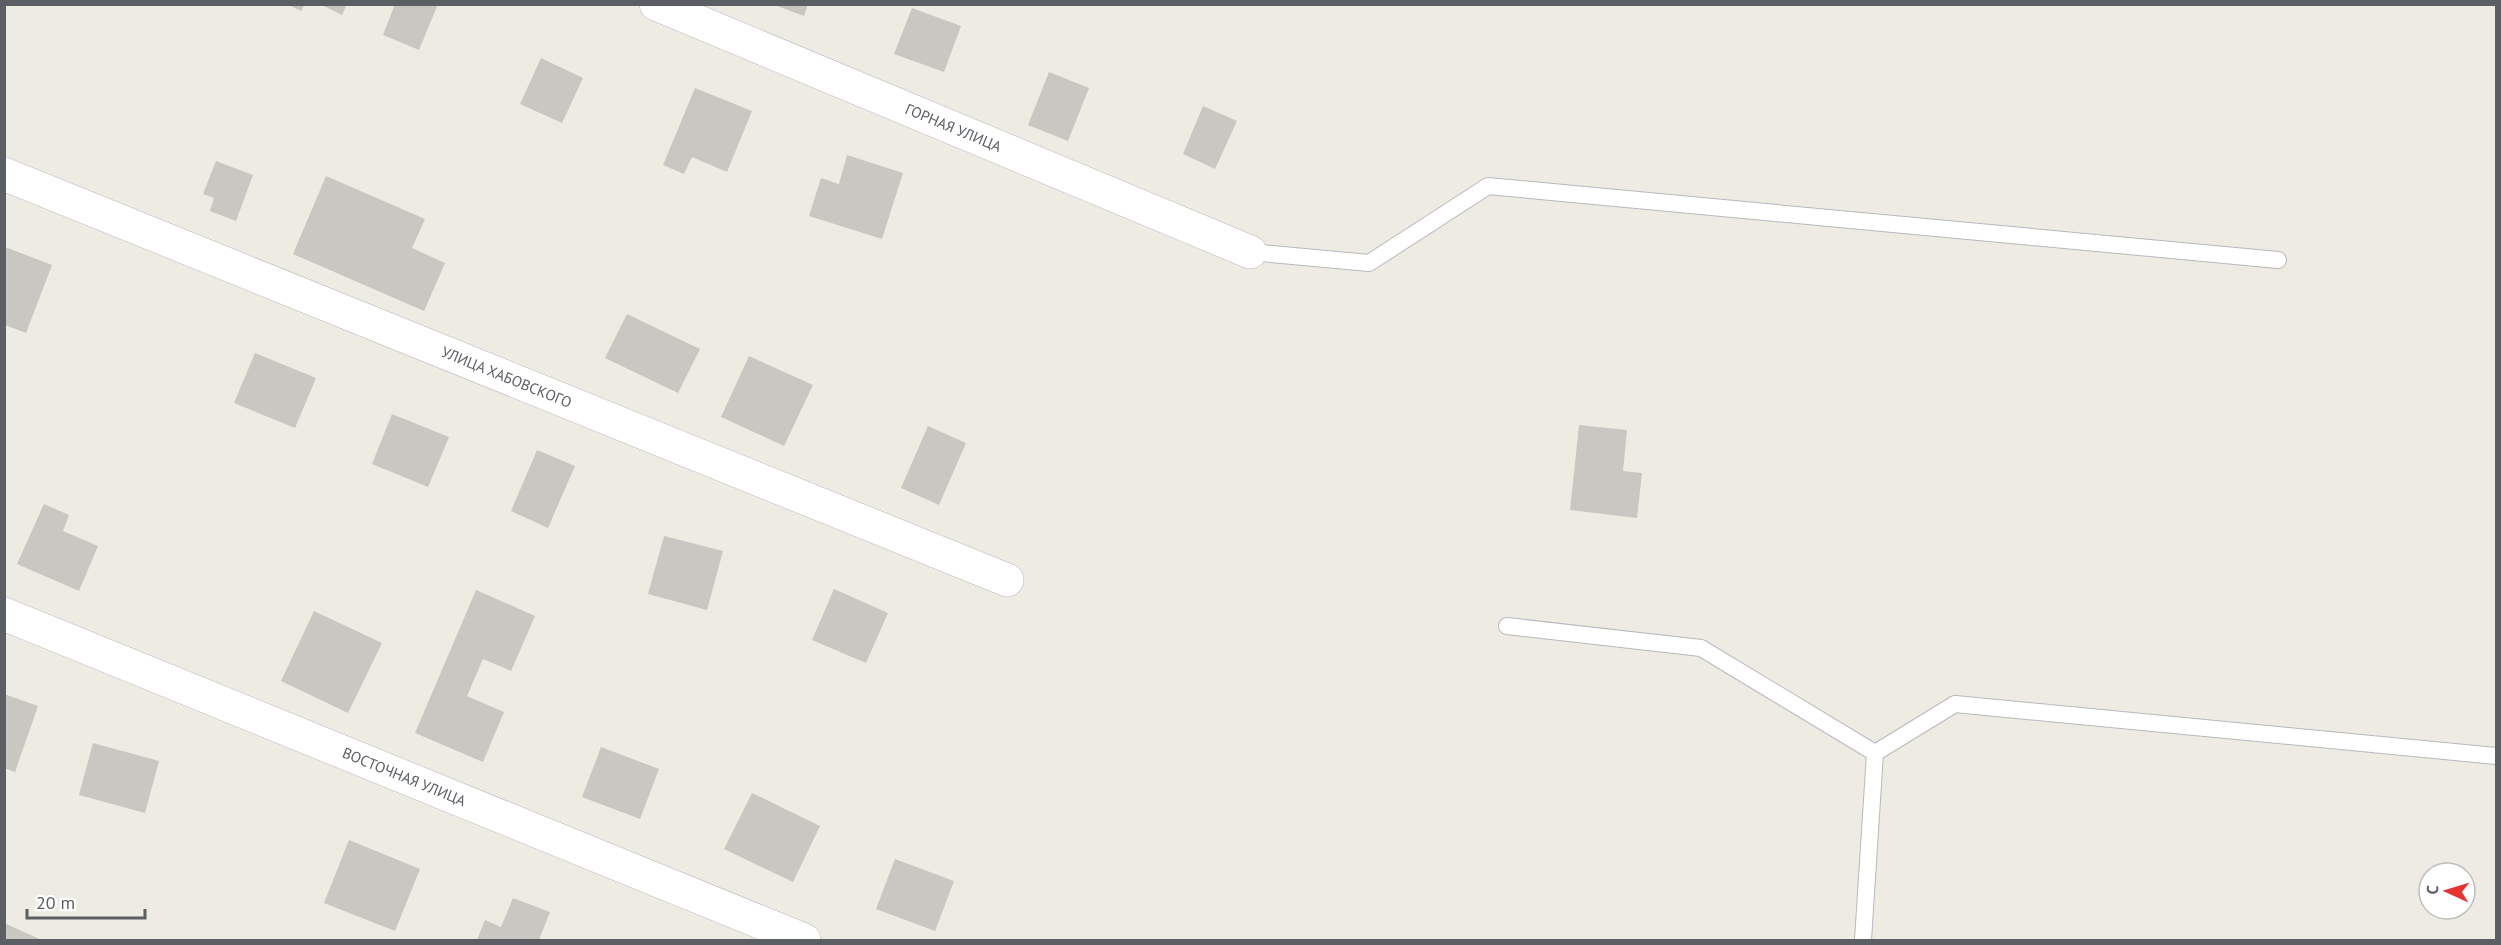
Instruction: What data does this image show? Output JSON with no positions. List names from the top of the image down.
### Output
{
  "streets": {
    "street": ["ГОРНАЯ УЛИЦА", "УЛИЦА ХАБОВСКОГО", "ВОСТОЧНАЯ УЛИЦА"]
  },
  "scale_bar": "20 m",
  "north": "left"
}
